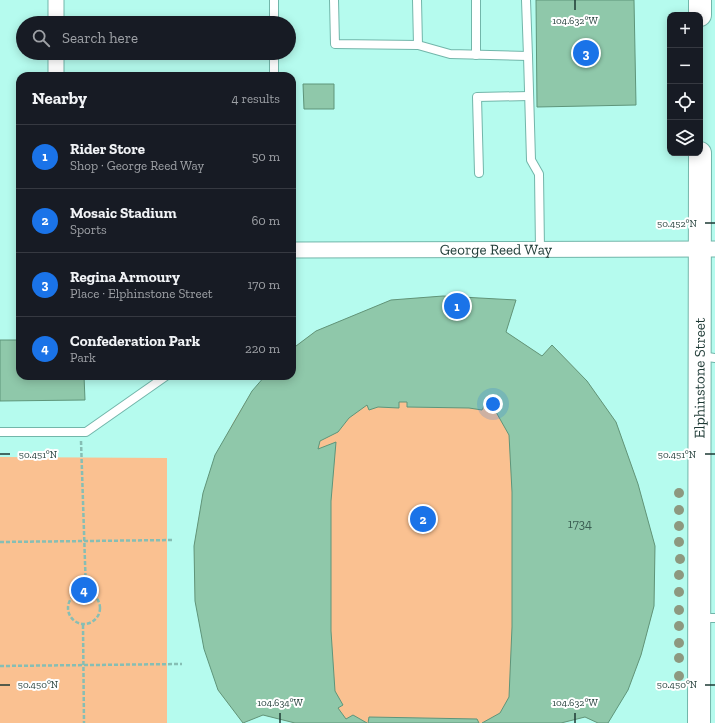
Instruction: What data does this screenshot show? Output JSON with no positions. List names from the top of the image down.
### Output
{
  "streets": {
    "street": ["George Reed Way", "Elphinstone Street"]
  },
  "crossings": [
    ["George Reed Way", "Elphinstone Street"]
  ],
  "house_numbers": ["1734"],
  "page": {
    "map_buttons": ["+", "−"],
    "search": "Search here",
    "pins": [
      "3",
      "1",
      "2",
      "4"
    ],
    "heading": ["Nearby", "4 results"],
    "list": [
      {
        "mark": "1",
        "name": "Rider Store",
        "note": "Shop · George Reed Way",
        "value": "50 m"
      },
      {
        "mark": "2",
        "name": "Mosaic Stadium",
        "note": "Sports",
        "value": "60 m"
      },
      {
        "mark": "3",
        "name": "Regina Armoury",
        "note": "Place · Elphinstone Street",
        "value": "170 m"
      },
      {
        "mark": "4",
        "name": "Confederation Park",
        "note": "Park",
        "value": "220 m"
      }
    ]
  },
  "coordinates": [
    "104.632°W",
    "50.452°N",
    "50.451°N",
    "50.450°N",
    "104.634°W"
  ]
}
